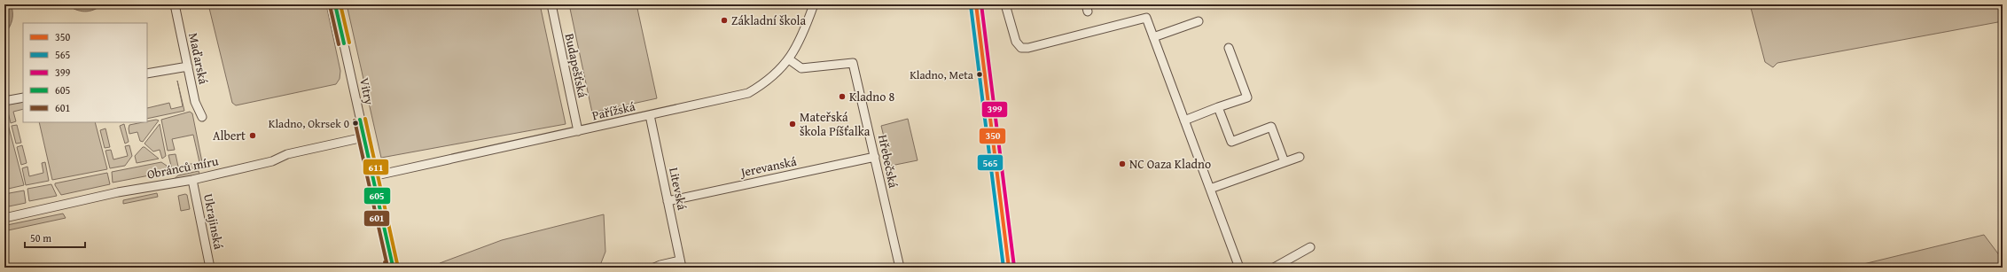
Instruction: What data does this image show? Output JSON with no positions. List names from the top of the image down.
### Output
{
  "streets": {
    "street": [
      "Maďarská",
      "Budapešťská",
      "Vitry",
      "Pařížská",
      "Hřebečská",
      "Jerevanská",
      "Obránců míru",
      "Litevská",
      "Ukrajinská"
    ]
  },
  "crossings": [
    ["Budapešťská", "Pařížská"],
    ["Vitry", "Pařížská"],
    ["Vitry", "Obránců míru"],
    ["Pařížská", "Hřebečská"],
    ["Pařížská", "Litevská"],
    ["Hřebečská", "Jerevanská"],
    ["Jerevanská", "Litevská"],
    ["Obránců míru", "Ukrajinská"]
  ],
  "places": [
    "Základní škola",
    "Kladno, Meta",
    "Kladno 8",
    "Kladno, Okrsek 0",
    "Mateřská škola Píšťalka",
    "Albert",
    "NC Oaza Kladno"
  ],
  "lines": [
    "transit line 350",
    "transit line 399",
    "transit line 605",
    "transit line 611",
    "transit line 565",
    "transit line 601"
  ],
  "legend": [
    "350",
    "565",
    "399",
    "605",
    "601"
  ],
  "scale_bar": "50 m"
}
